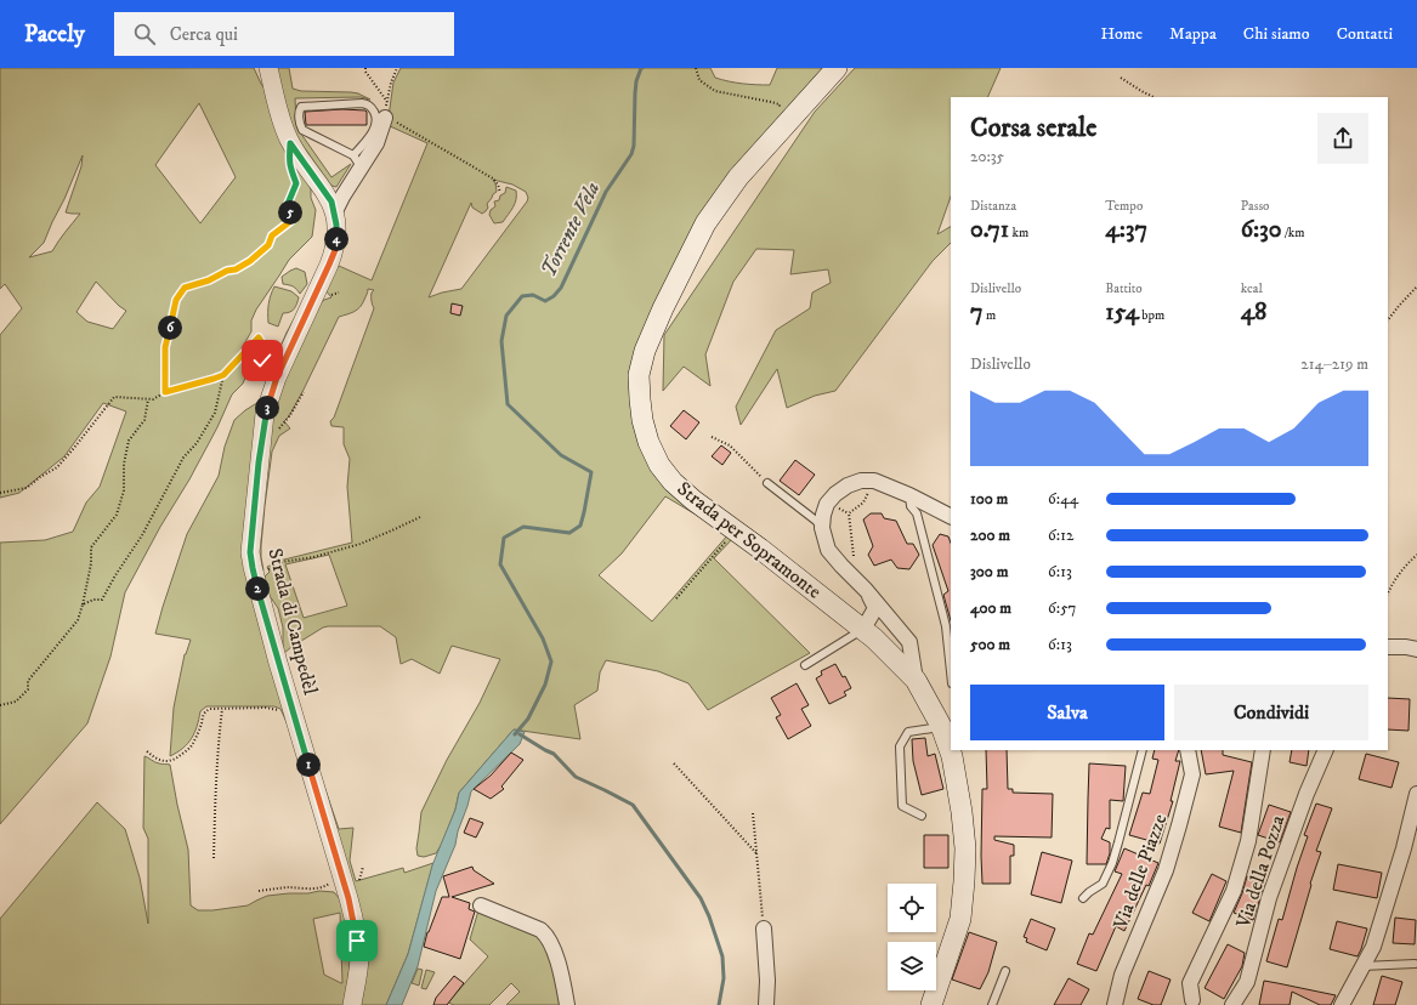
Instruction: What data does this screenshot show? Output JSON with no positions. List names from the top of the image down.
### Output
{
  "streets": {
    "main road": ["Strada per Sopramonte"],
    "street": ["Strada di Campedèl", "Via delle Piazze", "Via della Pozza"]
  },
  "water": ["Torrente Vela"],
  "page": {
    "header": "Pacely",
    "search": "Cerca qui",
    "nav": [
      "Home",
      "Mappa",
      "Chi siamo",
      "Contatti"
    ],
    "heading": ["Corsa serale", "20:35"],
    "stats": [
      ["Distanza", "0.71 km"],
      ["Tempo", "4:37"],
      ["Passo", "6:30 /km"],
      ["Dislivello", "7 m"],
      ["Battito", "154 bpm"],
      ["kcal", "48"]
    ],
    "pins": [
      "5",
      "4",
      "6",
      "3",
      "2",
      "1"
    ],
    "chart": ["Dislivello", "214–219 m"],
    "list": [
      {
        "name": "100 m",
        "note": "6:44"
      },
      {
        "name": "200 m",
        "note": "6:12"
      },
      {
        "name": "300 m",
        "note": "6:13"
      },
      {
        "name": "400 m",
        "note": "6:57"
      },
      {
        "name": "500 m",
        "note": "6:13"
      }
    ],
    "buttons": ["Salva", "Condividi"]
  }
}
